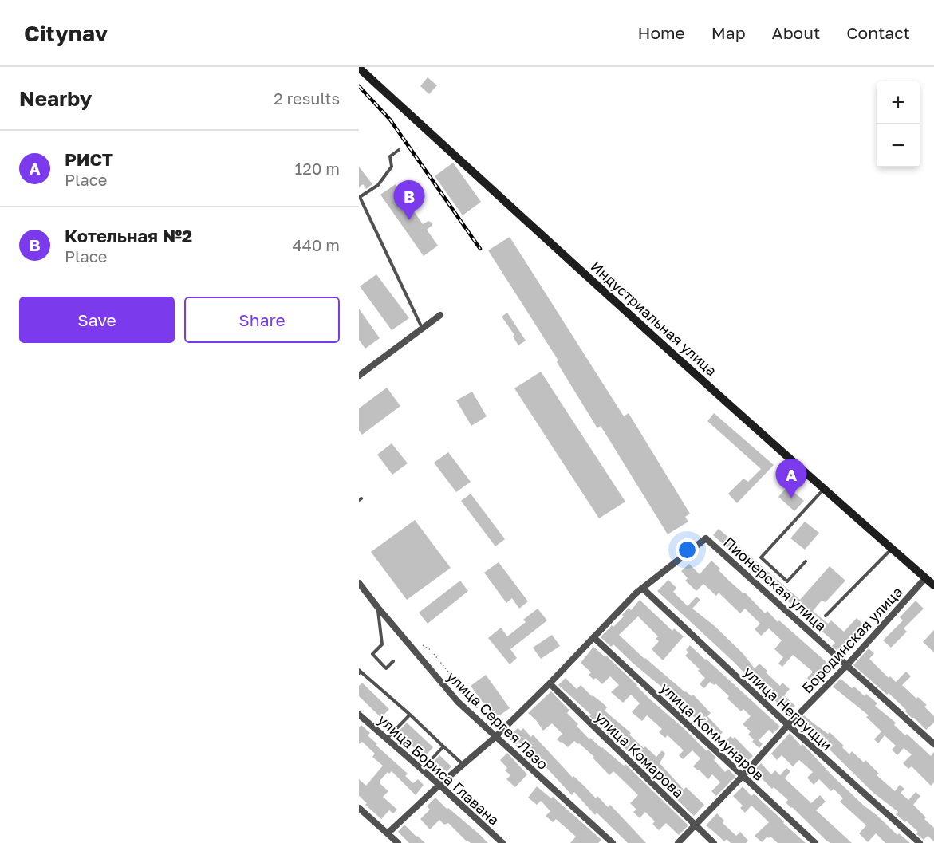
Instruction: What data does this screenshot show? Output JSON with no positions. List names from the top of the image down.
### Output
{
  "streets": {
    "main road": ["Индустриальная улица"],
    "street": [
      "Пионерская улица",
      "Бородинская улица",
      "улица Негруцци",
      "улица Сергея Лазо",
      "улица Коммунаров",
      "улица Комарова",
      "улица Бориса Главана"
    ]
  },
  "crossings": [
    ["Индустриальная улица", "Бородинская улица"],
    ["Пионерская улица", "Бородинская улица"],
    ["Пионерская улица", "улица Негруцци"],
    ["Бородинская улица", "улица Негруцци"],
    ["Бородинская улица", "улица Коммунаров"],
    ["Бородинская улица", "улица Комарова"]
  ],
  "page": {
    "header": "Citynav",
    "nav": [
      "Home",
      "Map",
      "About",
      "Contact"
    ],
    "heading": ["Nearby", "2 results"],
    "map_buttons": ["+", "−"],
    "list": [
      {
        "mark": "A",
        "name": "РИСТ",
        "note": "Place",
        "value": "120 m"
      },
      {
        "mark": "B",
        "name": "Котельная №2",
        "note": "Place",
        "value": "440 m"
      }
    ],
    "pins": ["B", "A"],
    "buttons": ["Save", "Share"]
  }
}
